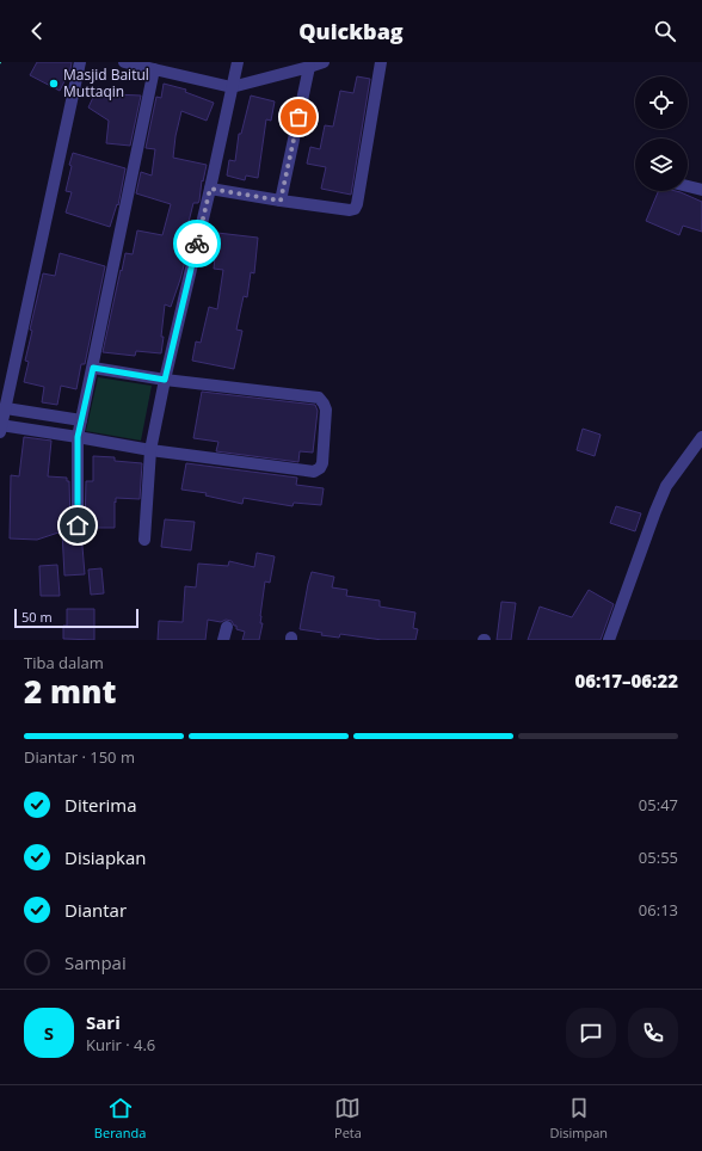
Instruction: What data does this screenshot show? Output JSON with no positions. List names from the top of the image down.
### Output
{
  "places": ["Masjid Baitul Muttaqin"],
  "scale_bar": "50 m",
  "page": {
    "header": "Quickbag",
    "scale": "50 m",
    "heading": ["2 mnt", "Tiba dalam", "06:17–06:22"],
    "panel": ["Sari", "Kurir · 4.6"],
    "bar": "Diantar · 150 m",
    "list": [
      ["Diterima", "05:47"],
      ["Disiapkan", "05:55"],
      ["Diantar", "06:13"],
      "Sampai"
    ],
    "round": "S",
    "tabs": ["Beranda", "Peta", "Disimpan"]
  }
}
